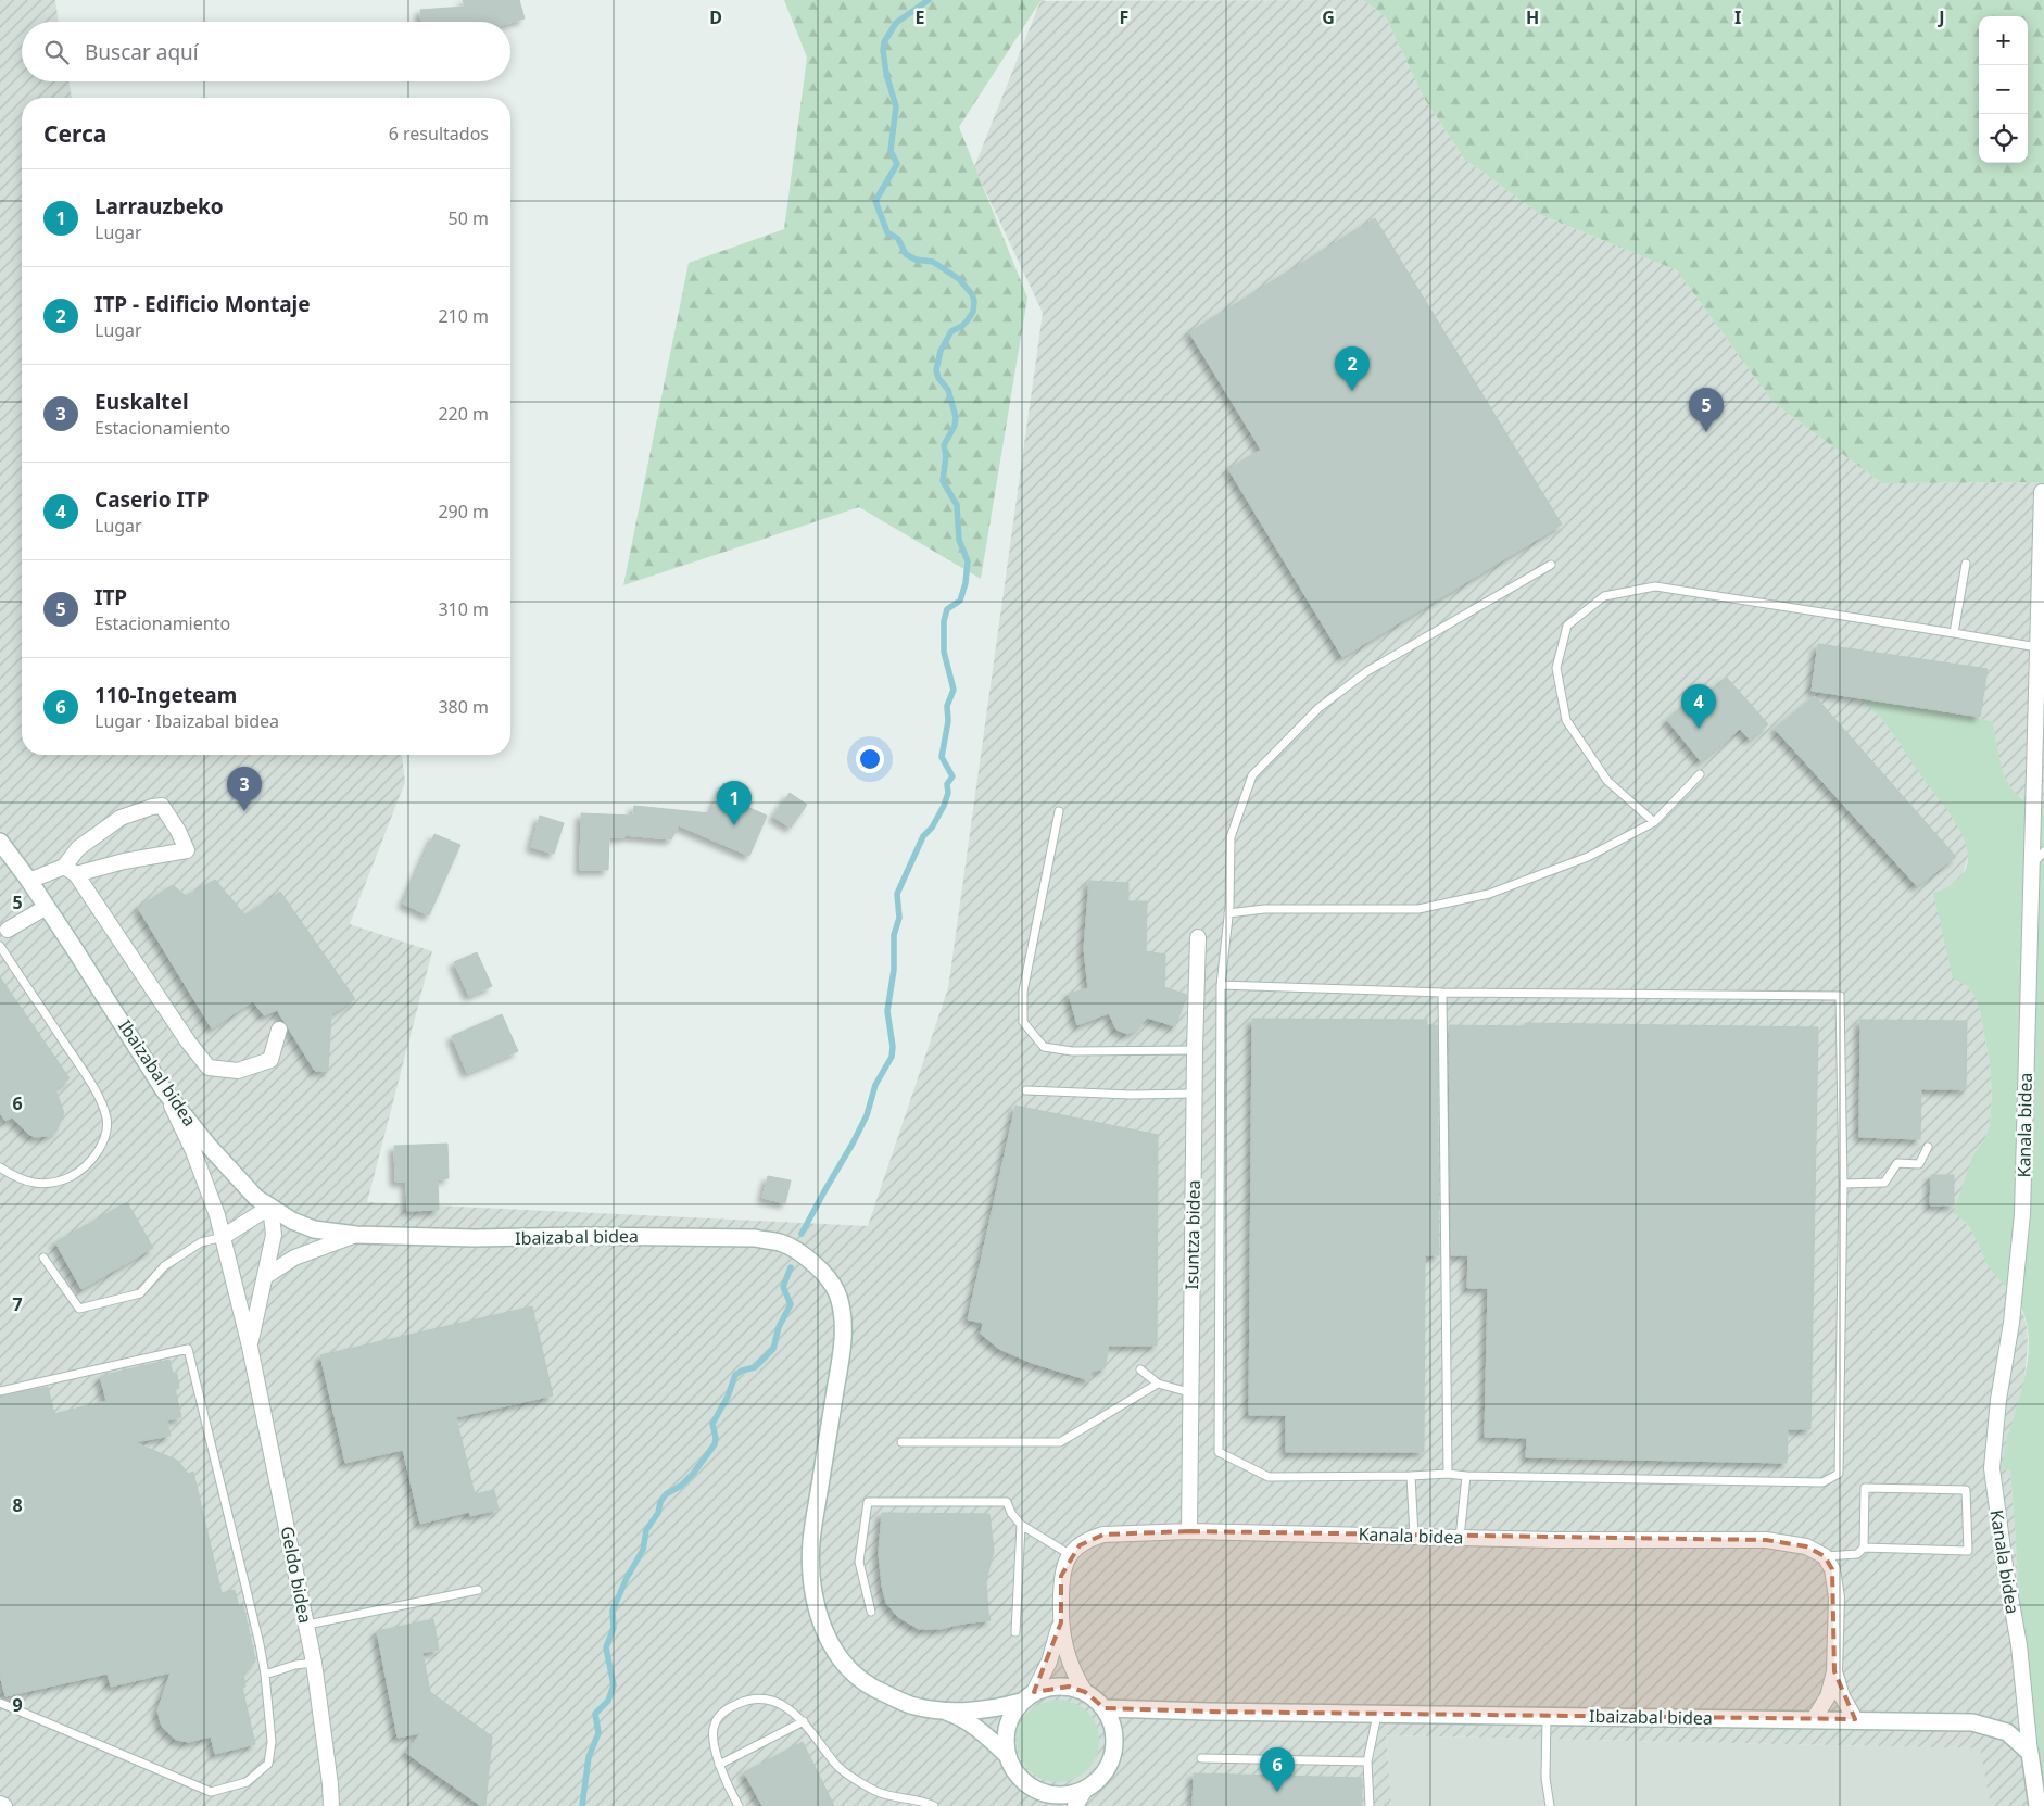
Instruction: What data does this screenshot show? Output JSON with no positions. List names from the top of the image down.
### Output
{
  "streets": {
    "street": [
      "Ibaizabal bidea",
      "Kanala bidea",
      "Isuntza bidea",
      "Geldo bidea"
    ]
  },
  "crossings": [
    ["Ibaizabal bidea", "Kanala bidea"],
    ["Ibaizabal bidea", "Geldo bidea"],
    ["Kanala bidea", "Isuntza bidea"]
  ],
  "page": {
    "map_buttons": ["+", "−"],
    "search": "Buscar aquí",
    "heading": ["Cerca", "6 resultados"],
    "list": [
      {
        "mark": "1",
        "name": "Larrauzbeko",
        "note": "Lugar",
        "value": "50 m"
      },
      {
        "mark": "2",
        "name": "ITP - Edificio Montaje",
        "note": "Lugar",
        "value": "210 m"
      },
      {
        "mark": "3",
        "name": "Euskaltel",
        "note": "Estacionamiento",
        "value": "220 m"
      },
      {
        "mark": "4",
        "name": "Caserio ITP",
        "note": "Lugar",
        "value": "290 m"
      },
      {
        "mark": "5",
        "name": "ITP",
        "note": "Estacionamiento",
        "value": "310 m"
      },
      {
        "mark": "6",
        "name": "110-Ingeteam",
        "note": "Lugar · Ibaizabal bidea",
        "value": "380 m"
      }
    ],
    "pins": [
      "2",
      "5",
      "4",
      "3",
      "1",
      "6"
    ]
  },
  "grid": {
    "columns": [
      "D",
      "E",
      "F",
      "G",
      "H",
      "I",
      "J"
    ],
    "rows": [
      "5",
      "6",
      "7",
      "8",
      "9"
    ]
  }
}
